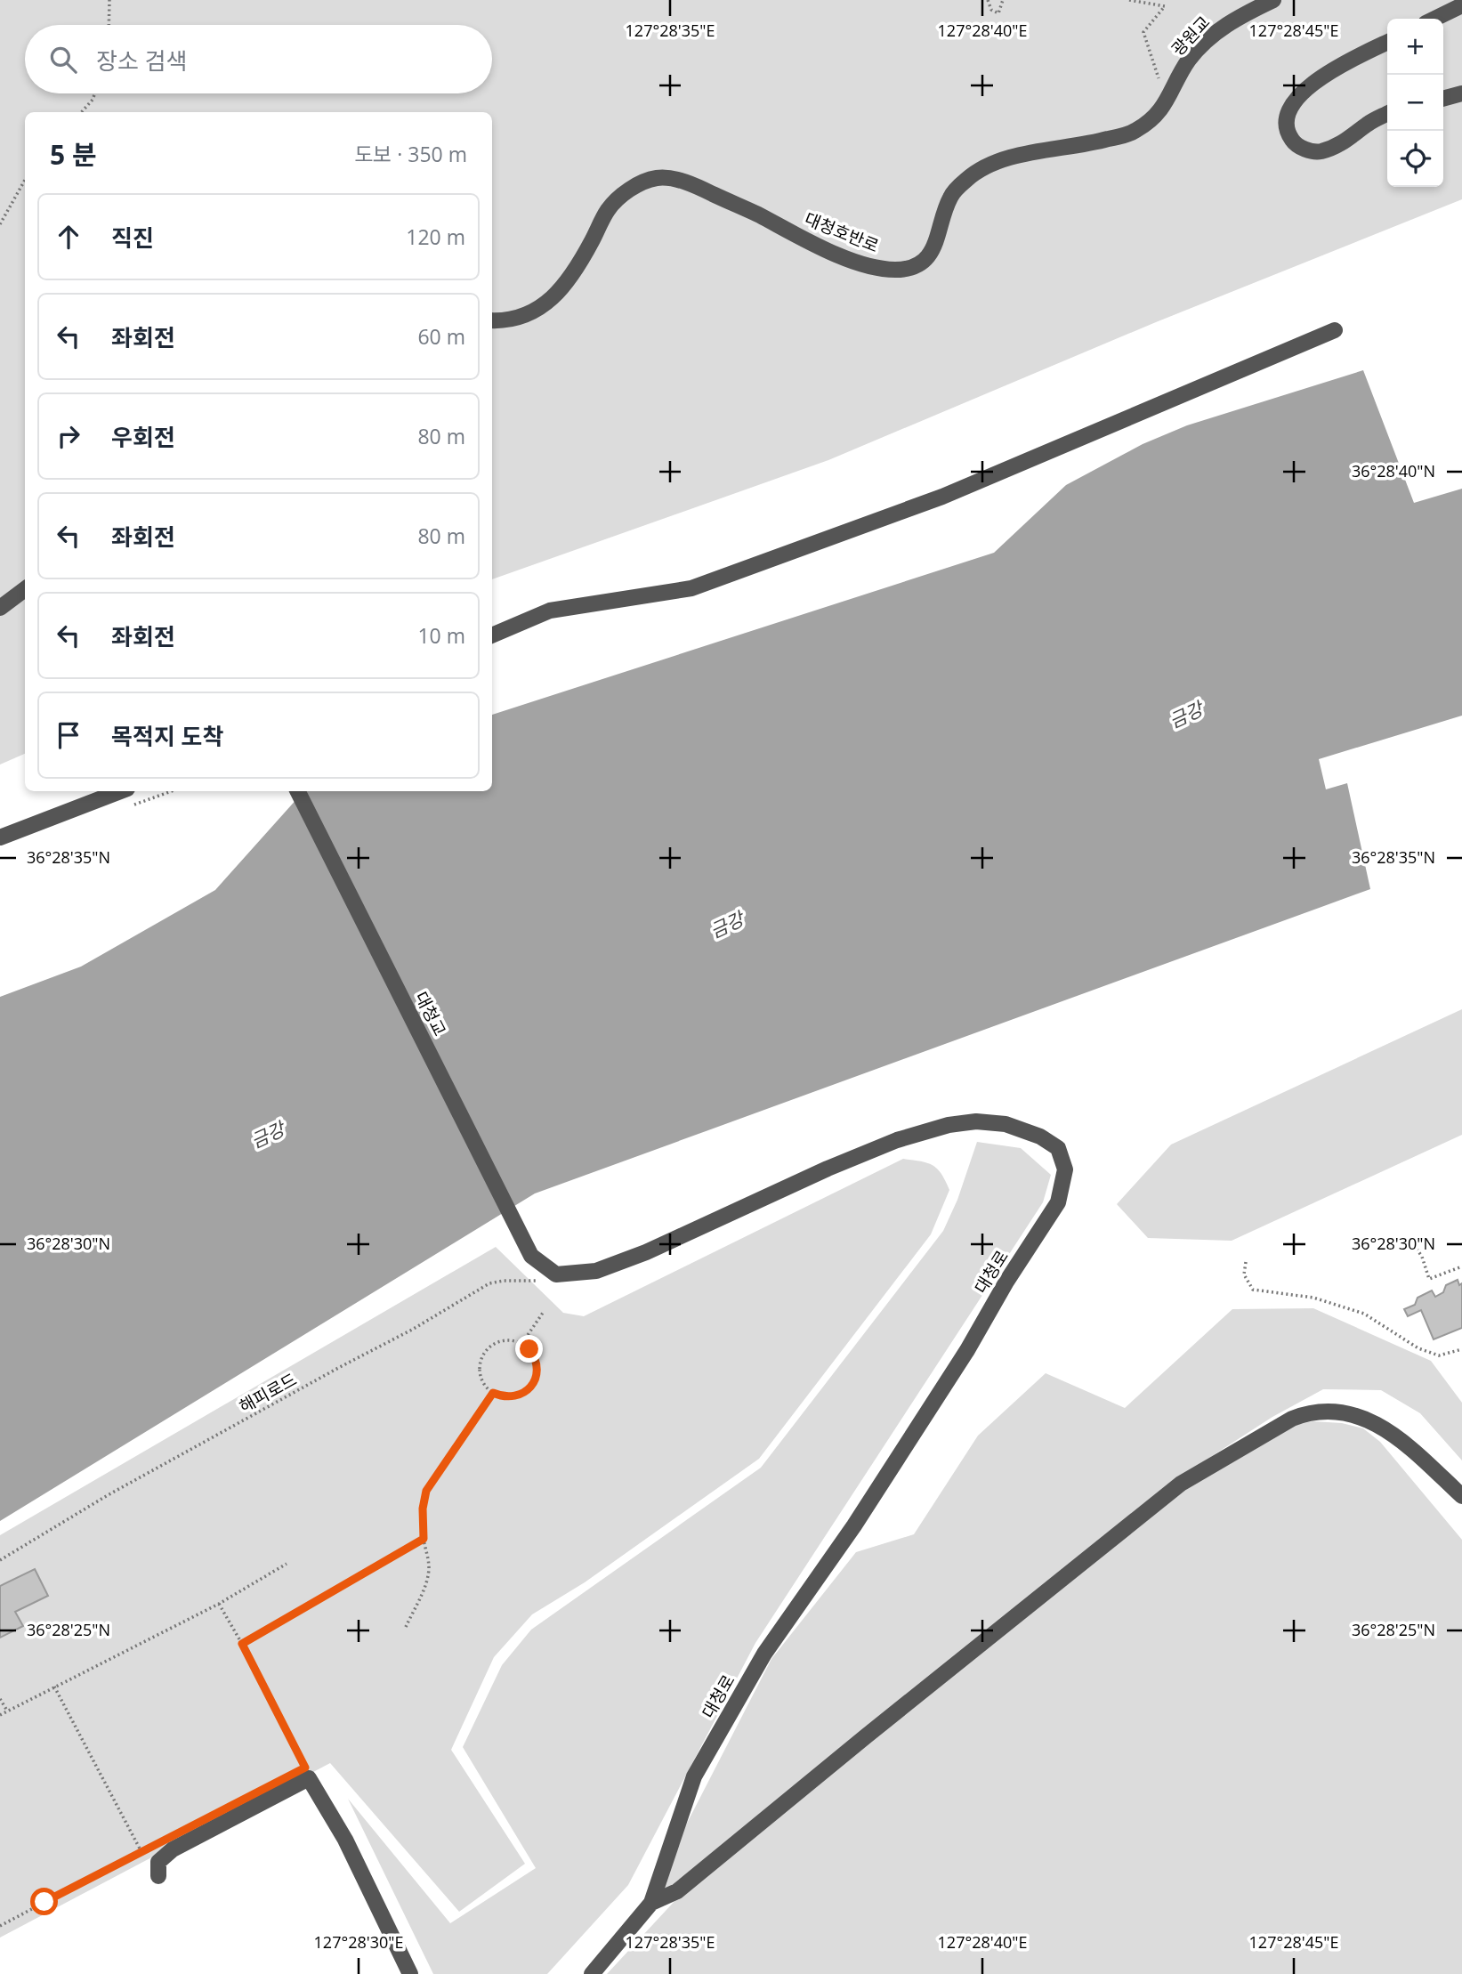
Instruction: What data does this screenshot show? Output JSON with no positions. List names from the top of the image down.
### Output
{
  "streets": {
    "street": [
      "광원교",
      "대청호반로",
      "대청교",
      "대청로"
    ],
    "path": ["해피로드"]
  },
  "crossings": [
    ["광원교", "대청호반로"],
    ["대청교", "대청로"],
    ["대청교", "해피로드"],
    ["대청로", "해피로드"]
  ],
  "water": ["금강"],
  "page": {
    "map_buttons": ["+", "−"],
    "search": "장소 검색",
    "heading": ["5 분", "도보 · 350 m"],
    "list": [
      ["직진", "120 m"],
      ["좌회전", "60 m"],
      ["우회전", "80 m"],
      ["좌회전", "80 m"],
      ["좌회전", "10 m"],
      "목적지 도착"
    ]
  },
  "coordinates": [
    "127°28'35\"E",
    "127°28'40\"E",
    "127°28'45\"E",
    "36°28'40\"N",
    "36°28'35\"N",
    "36°28'30\"N",
    "36°28'25\"N",
    "127°28'30\"E"
  ]
}
